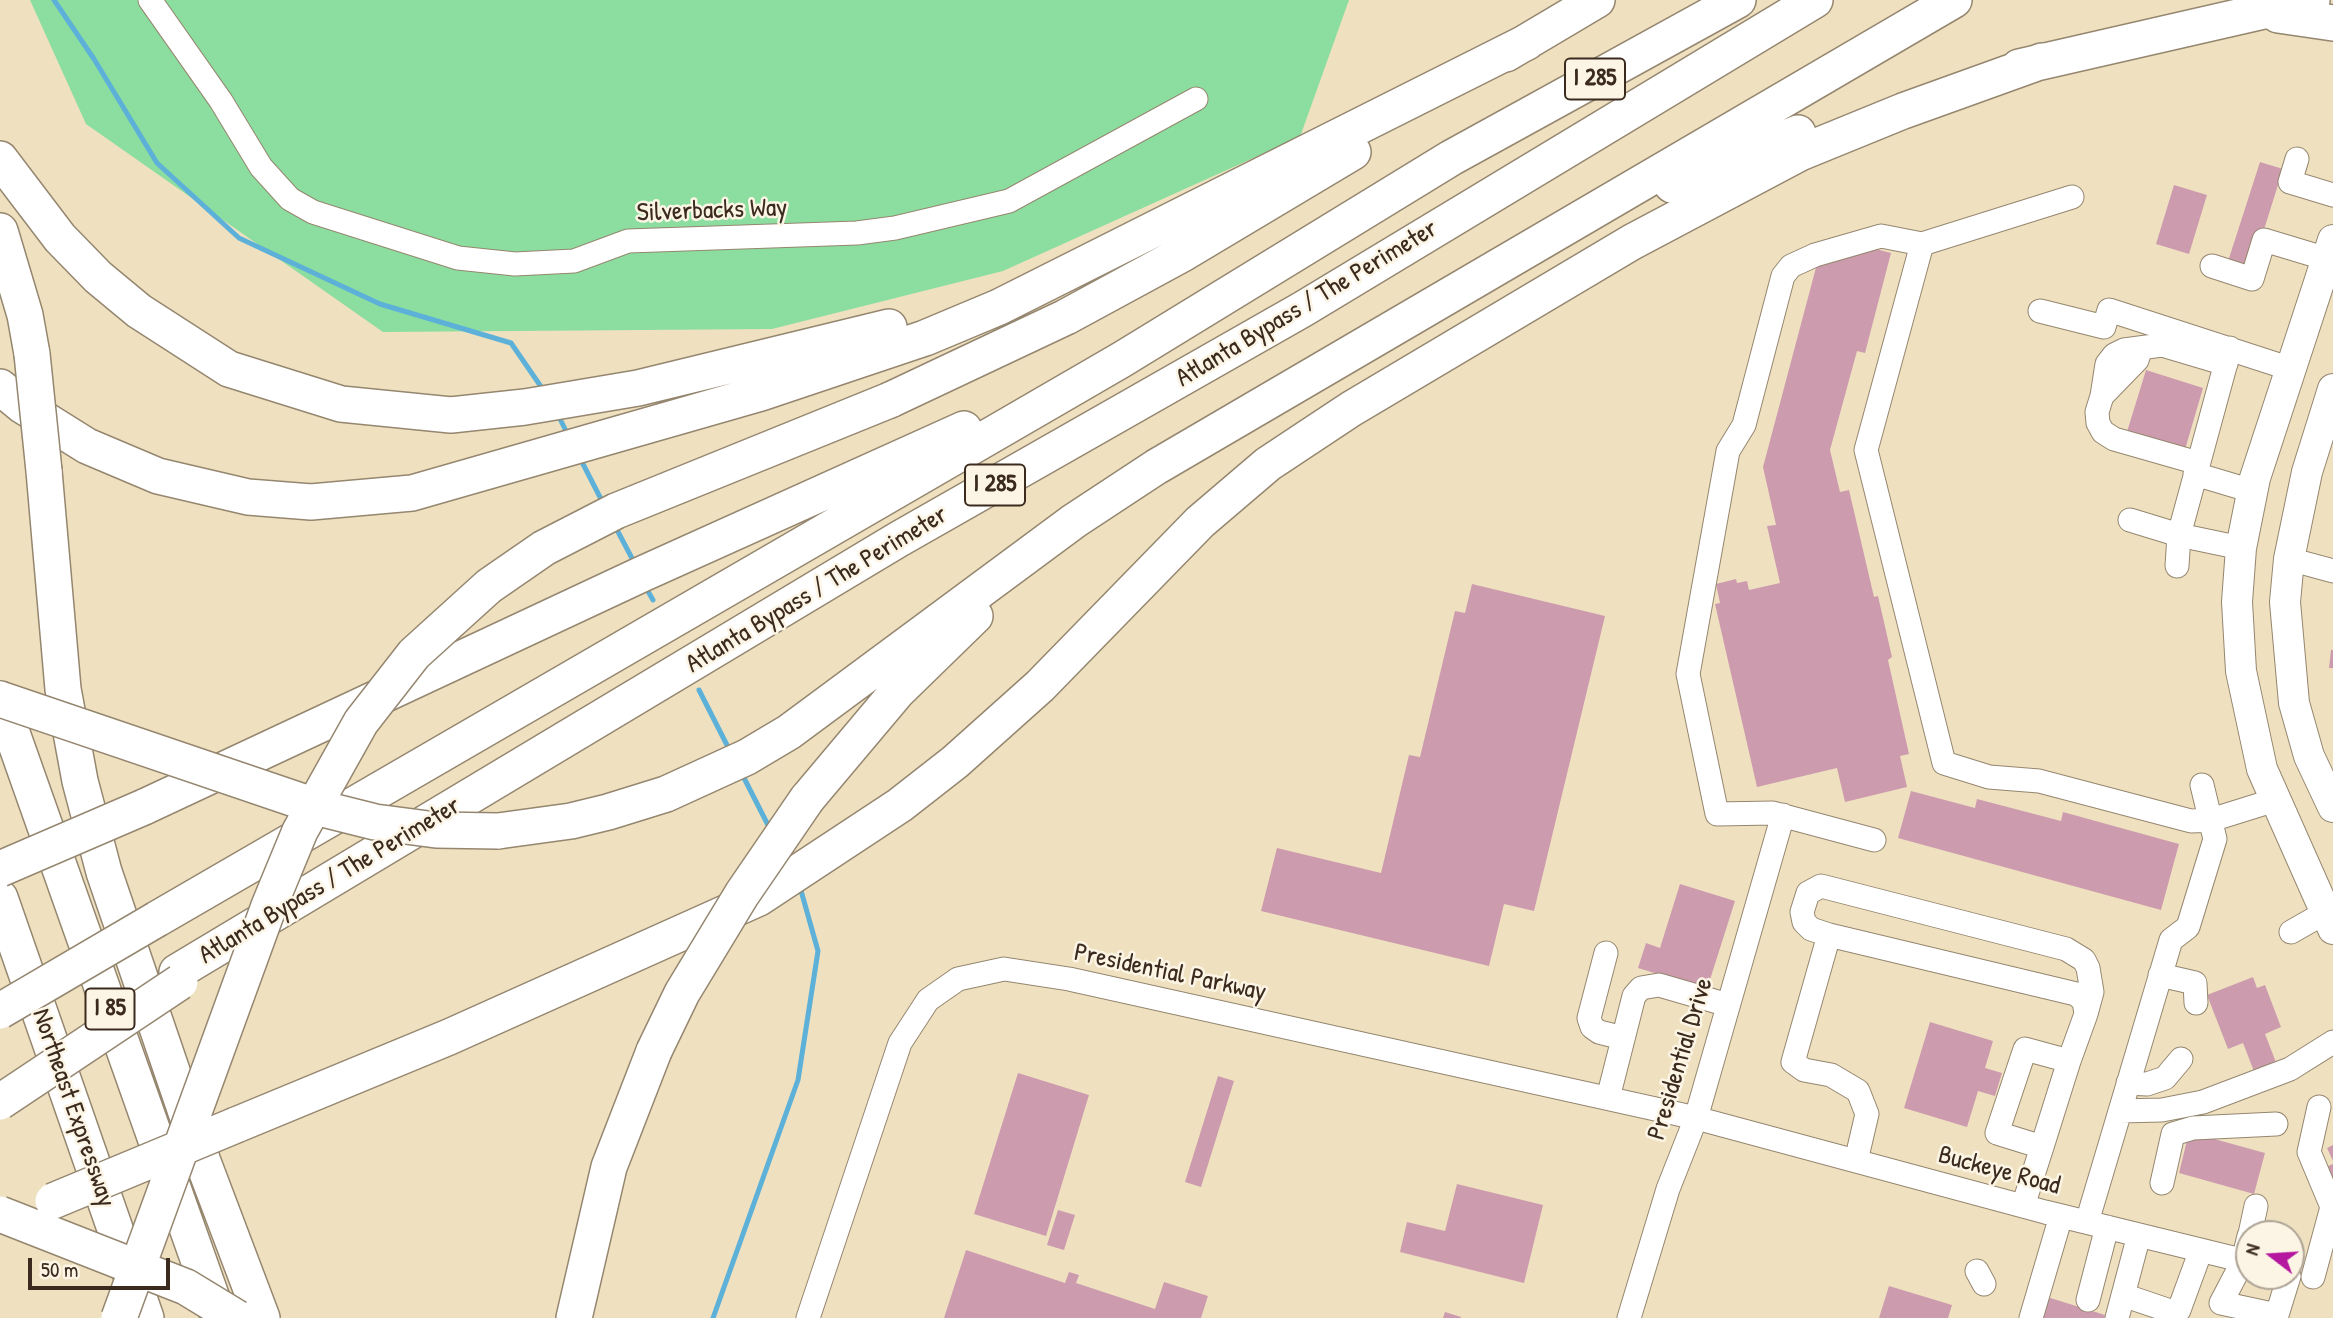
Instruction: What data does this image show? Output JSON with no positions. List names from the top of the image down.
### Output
{
  "streets": {
    "highway": [
      "I 285",
      "Atlanta Bypass / The Perimeter",
      "I 85",
      "Northeast Expressway"
    ],
    "street": [
      "Silverbacks Way",
      "Presidential Parkway",
      "Presidential Drive",
      "Buckeye Road"
    ]
  },
  "crossings": [
    ["Presidential Parkway", "Presidential Drive"],
    ["Presidential Parkway", "Buckeye Road"]
  ],
  "scale_bar": "50 m",
  "north": "left"
}
